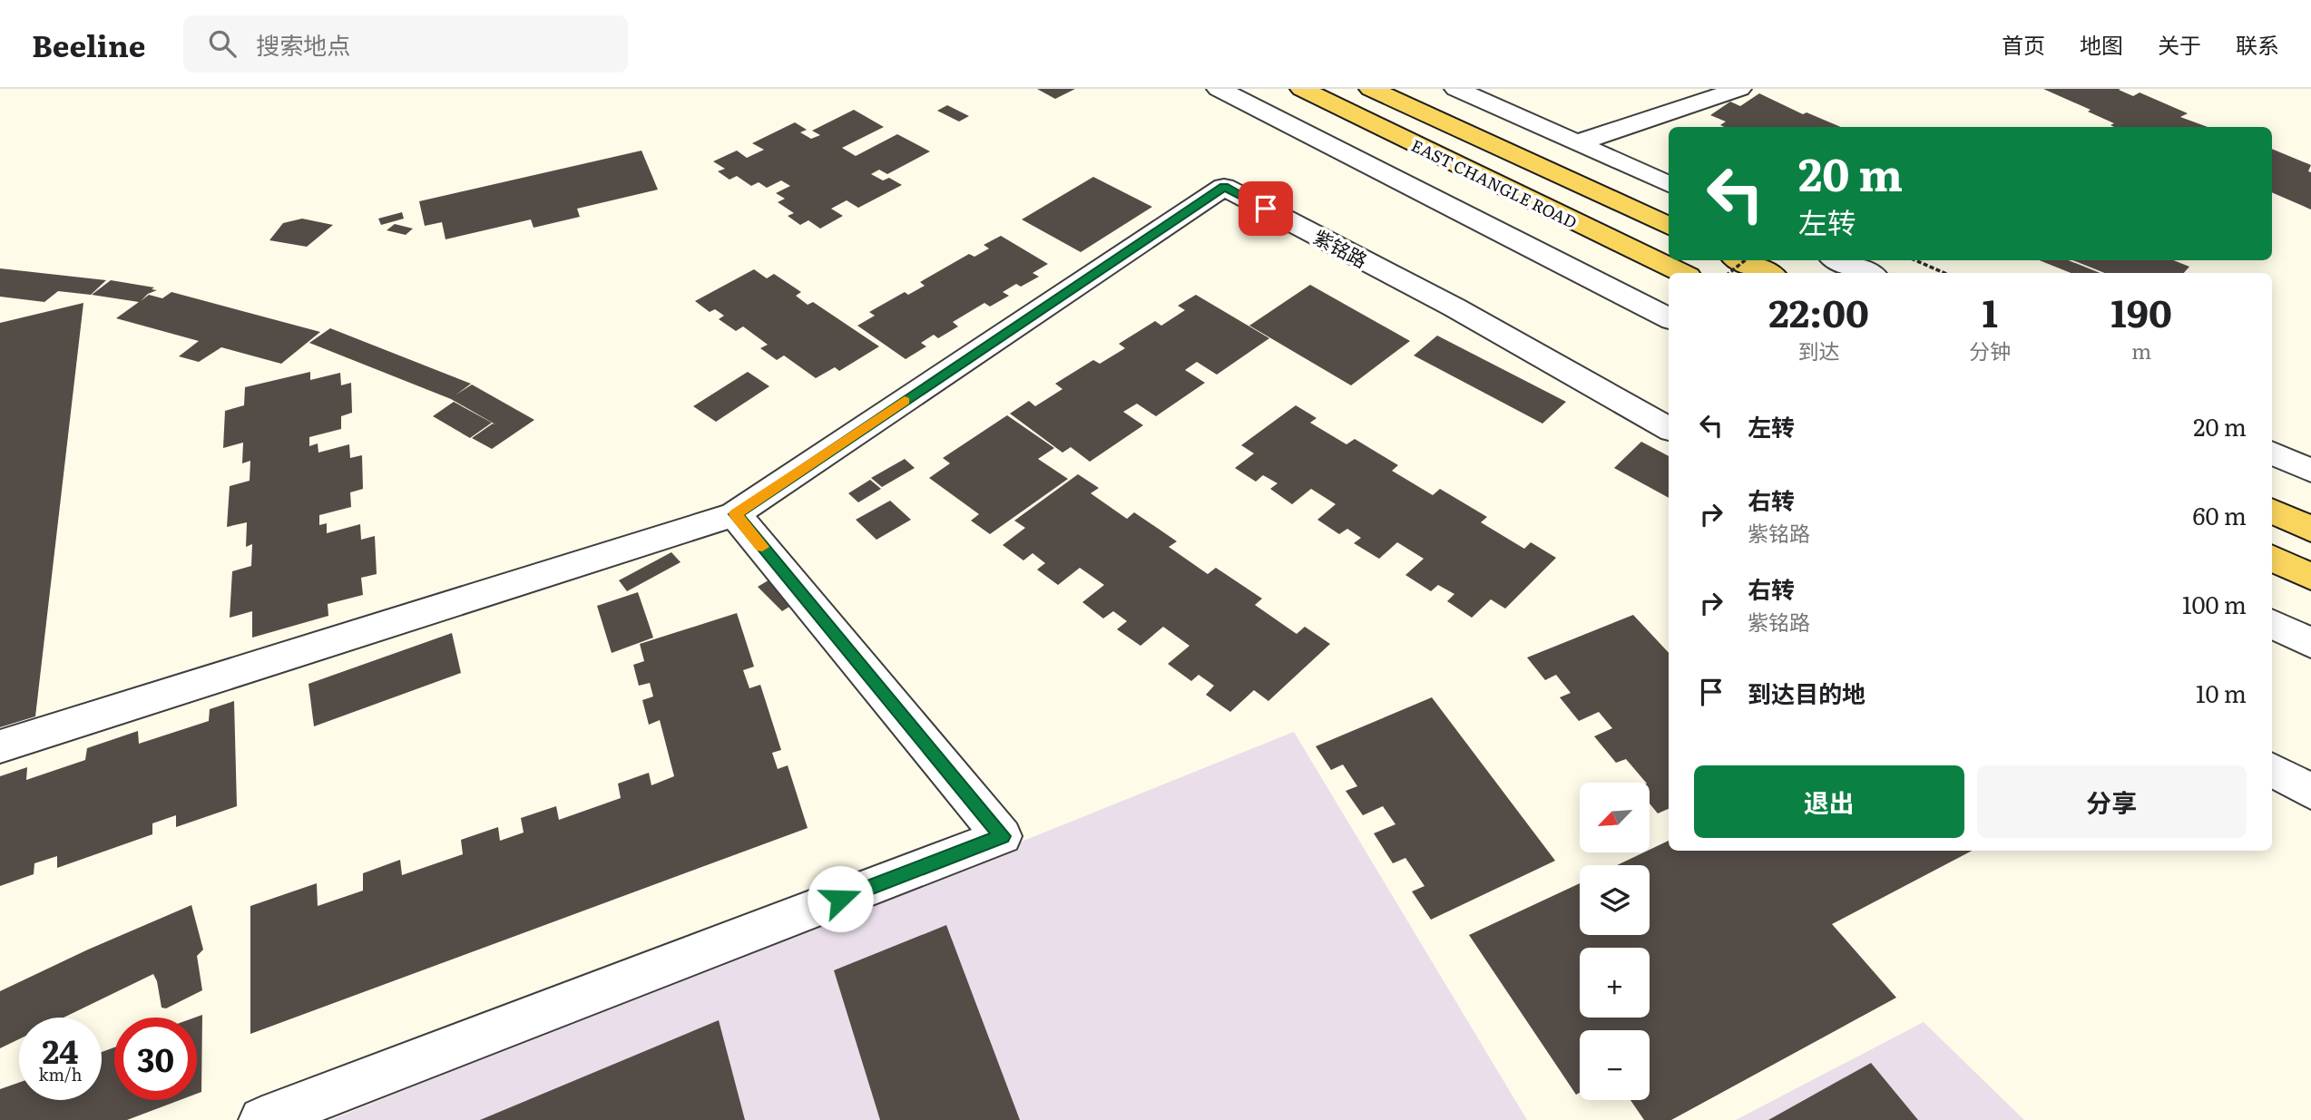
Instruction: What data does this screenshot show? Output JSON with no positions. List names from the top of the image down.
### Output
{
  "streets": {
    "main road": ["EAST CHANGLE ROAD"],
    "street": ["紫铭路"]
  },
  "north": "bottom left",
  "page": {
    "header": "Beeline",
    "search": "搜索地点",
    "nav": [
      "首页",
      "地图",
      "关于",
      "联系"
    ],
    "turn": ["20 m", "左转"],
    "eta": [
      "22:00",
      "到达",
      "1",
      "分钟",
      "190",
      "m"
    ],
    "list": [
      {
        "name": "左转",
        "value": "20 m"
      },
      {
        "name": "右转",
        "note": "紫铭路",
        "value": "60 m"
      },
      {
        "name": "右转",
        "note": "紫铭路",
        "value": "100 m"
      },
      {
        "name": "到达目的地",
        "value": "10 m"
      }
    ],
    "buttons": ["退出", "分享"],
    "map_buttons": ["+", "−"],
    "speed": "24 km/h",
    "limit": "30"
  }
}
